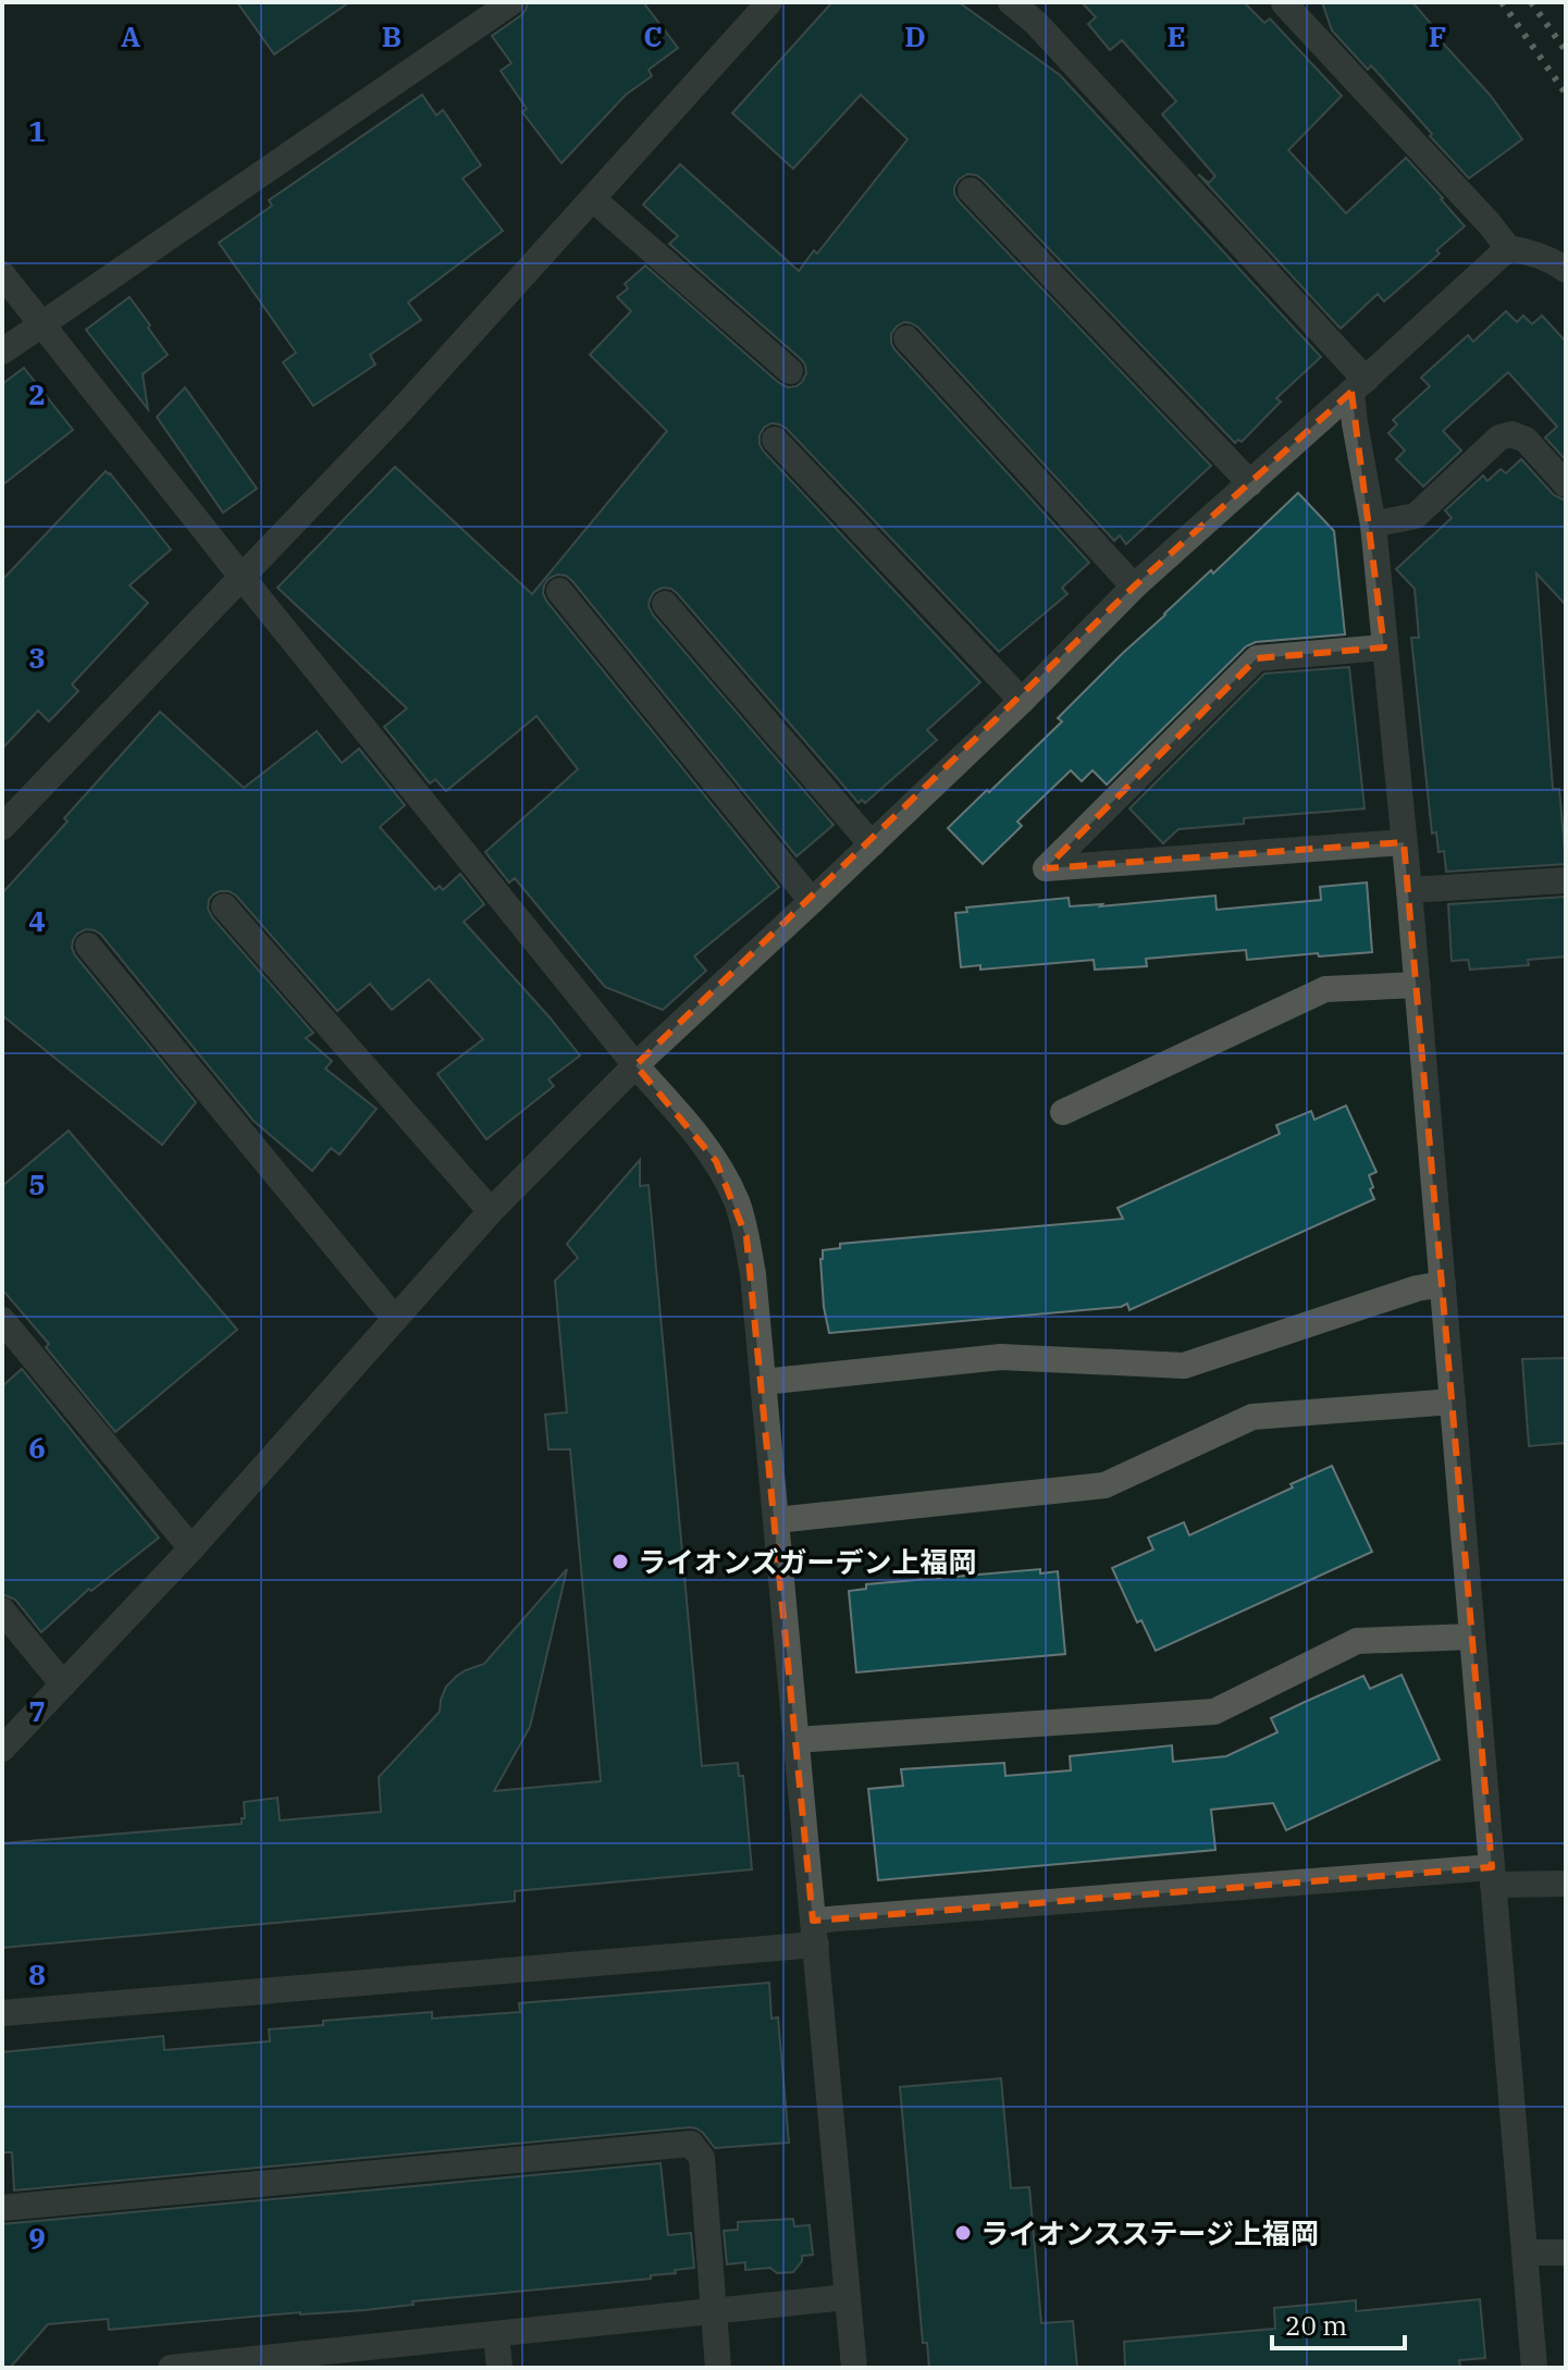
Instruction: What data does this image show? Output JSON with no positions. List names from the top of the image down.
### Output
{
  "places": ["ライオンズガーデン上福岡", "ライオンスステージ上福岡"],
  "scale_bar": "20 m",
  "grid": {
    "columns": [
      "A",
      "B",
      "C",
      "D",
      "E",
      "F"
    ],
    "rows": [
      "1",
      "2",
      "3",
      "4",
      "5",
      "6",
      "7",
      "8",
      "9"
    ]
  }
}
